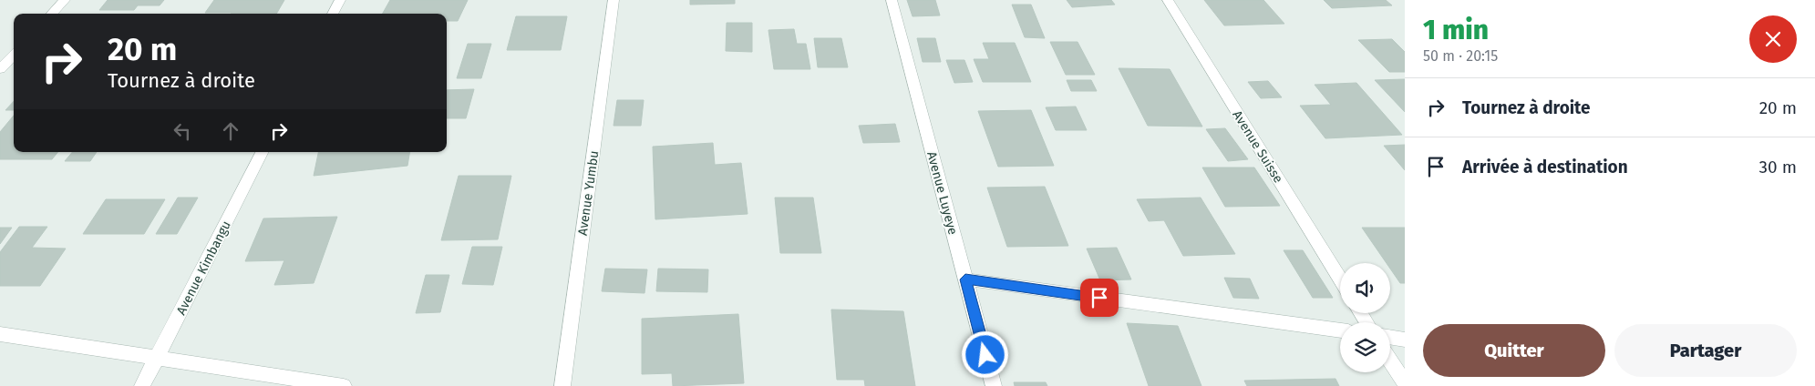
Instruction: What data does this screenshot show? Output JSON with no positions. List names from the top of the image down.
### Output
{
  "streets": {
    "street": [
      "Avenue Suisse",
      "Avenue Yumbu",
      "Avenue Luyeye",
      "Avenue Kimbangu"
    ]
  },
  "page": {
    "heading": ["1 min", "50 m · 20:15"],
    "turn": ["20 m", "Tournez à droite"],
    "list": [
      {
        "name": "Tournez à droite",
        "value": "20 m"
      },
      {
        "name": "Arrivée à destination",
        "value": "30 m"
      }
    ],
    "buttons": ["Quitter", "Partager"]
  }
}
